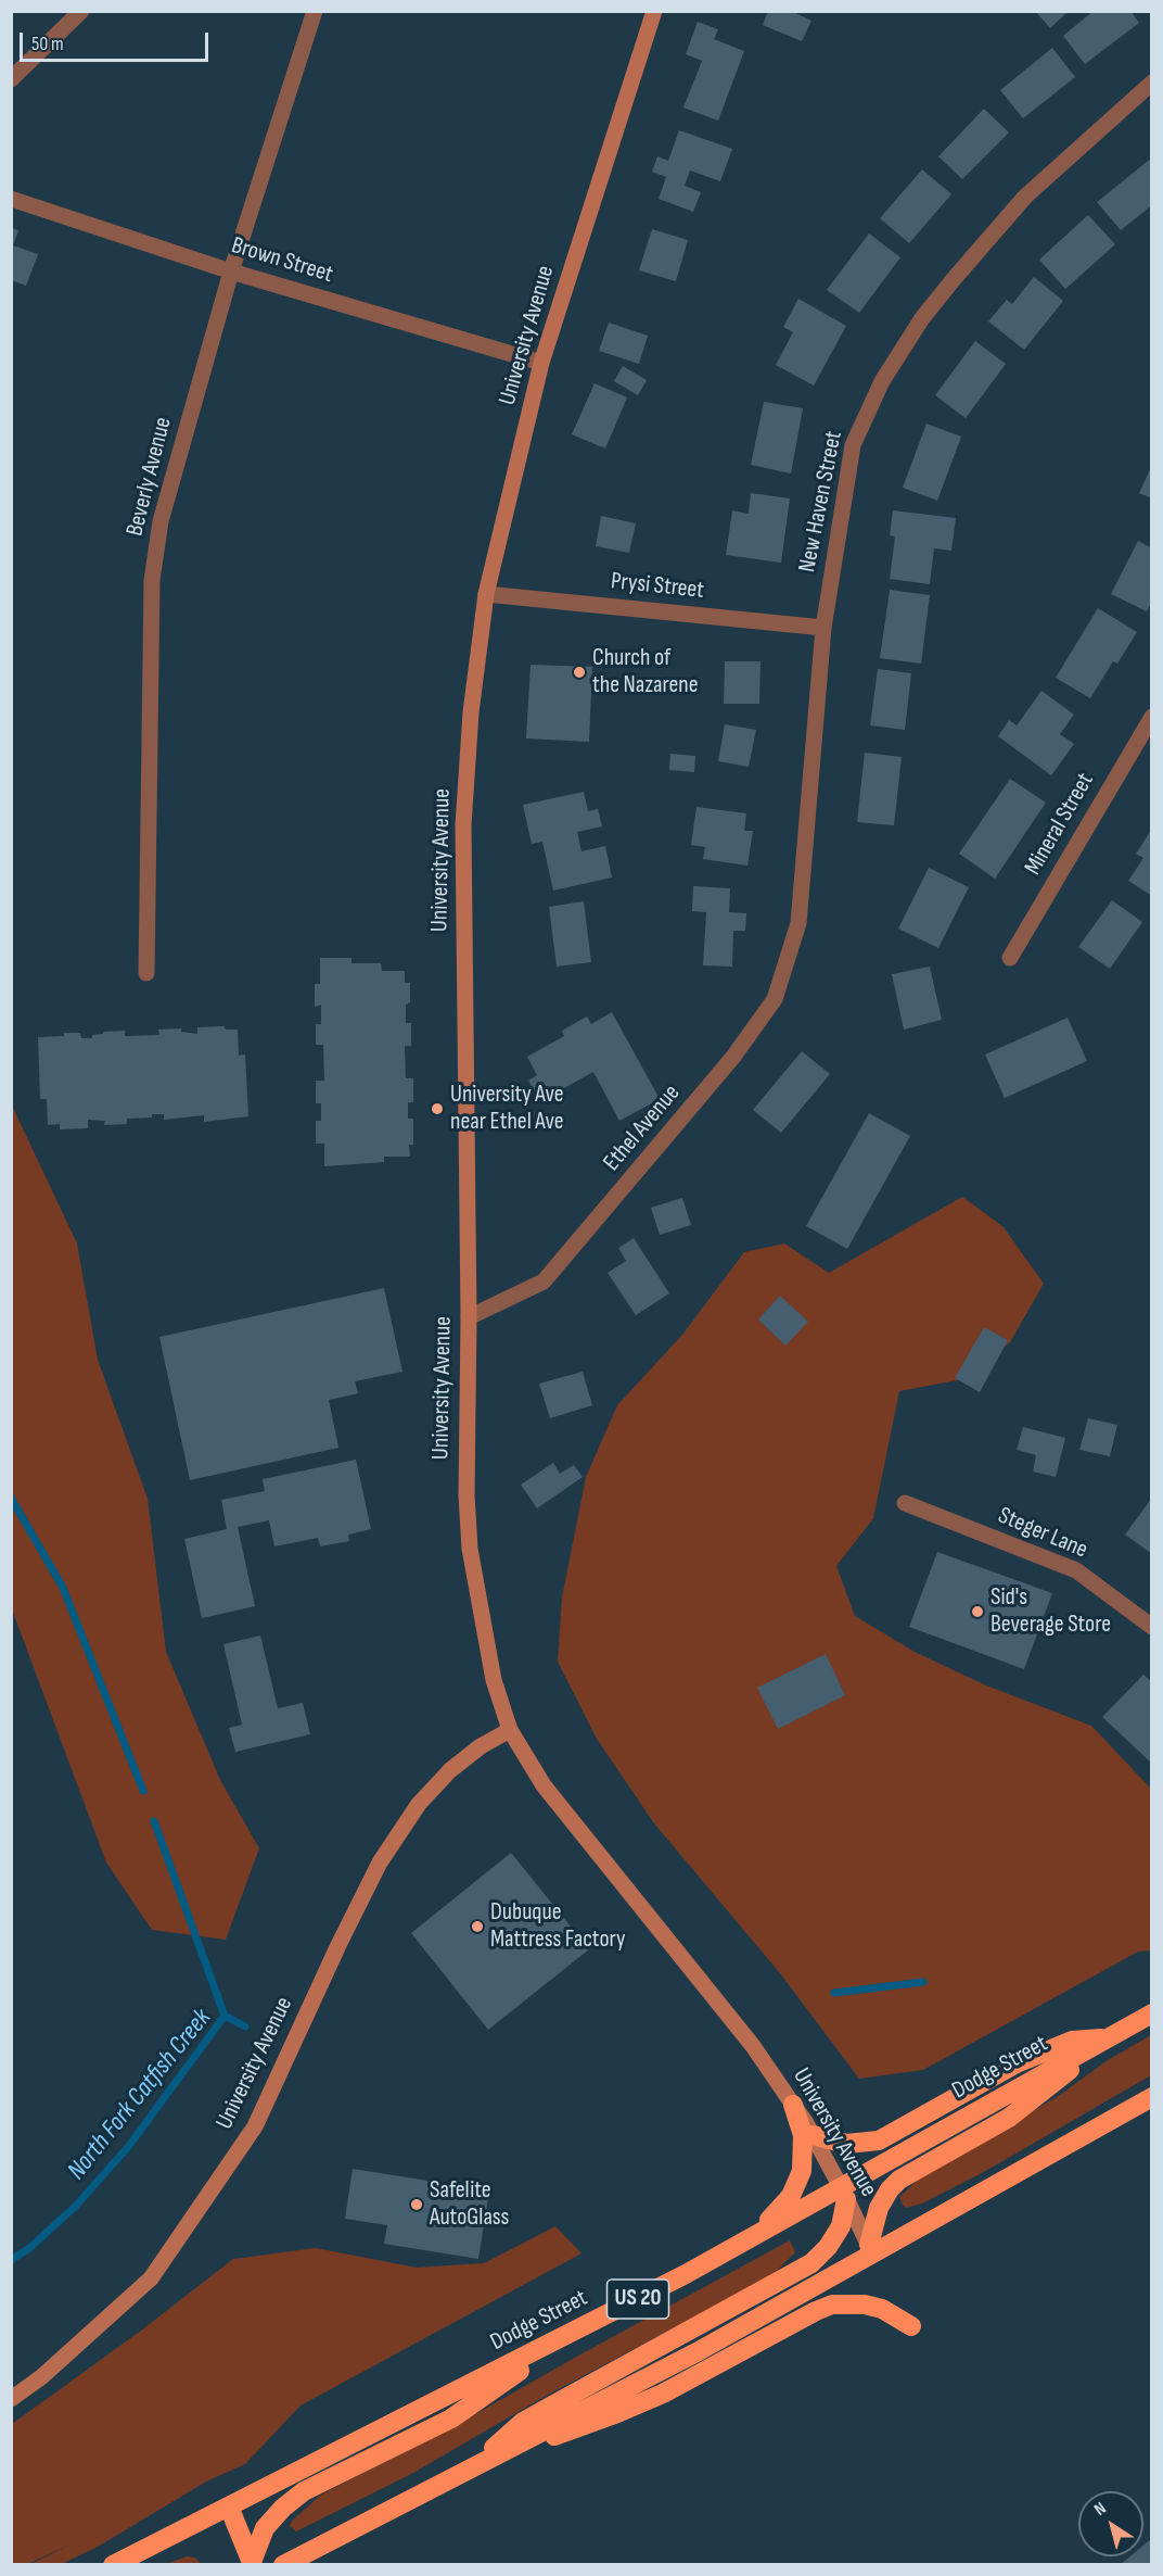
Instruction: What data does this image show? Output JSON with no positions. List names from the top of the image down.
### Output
{
  "streets": {
    "highway": ["Dodge Street", "US 20"],
    "main road": ["University Avenue"],
    "street": [
      "Brown Street",
      "Beverly Avenue",
      "New Haven Street",
      "Prysi Street",
      "Mineral Street",
      "Ethel Avenue",
      "Steger Lane"
    ]
  },
  "crossings": [
    ["Brown Street", "University Avenue"],
    ["Brown Street", "Beverly Avenue"],
    ["University Avenue", "Prysi Street"],
    ["University Avenue", "Ethel Avenue"],
    ["University Avenue", "Dodge Street"],
    ["New Haven Street", "Prysi Street"],
    ["New Haven Street", "Ethel Avenue"]
  ],
  "water": ["North Fork Catfish Creek"],
  "places": [
    "Church of the Nazarene",
    "University Ave near Ethel Ave",
    "Sid's Beverage Store",
    "Dubuque Mattress Factory",
    "Safelite AutoGlass"
  ],
  "scale_bar": "50 m",
  "north": "top left"
}
